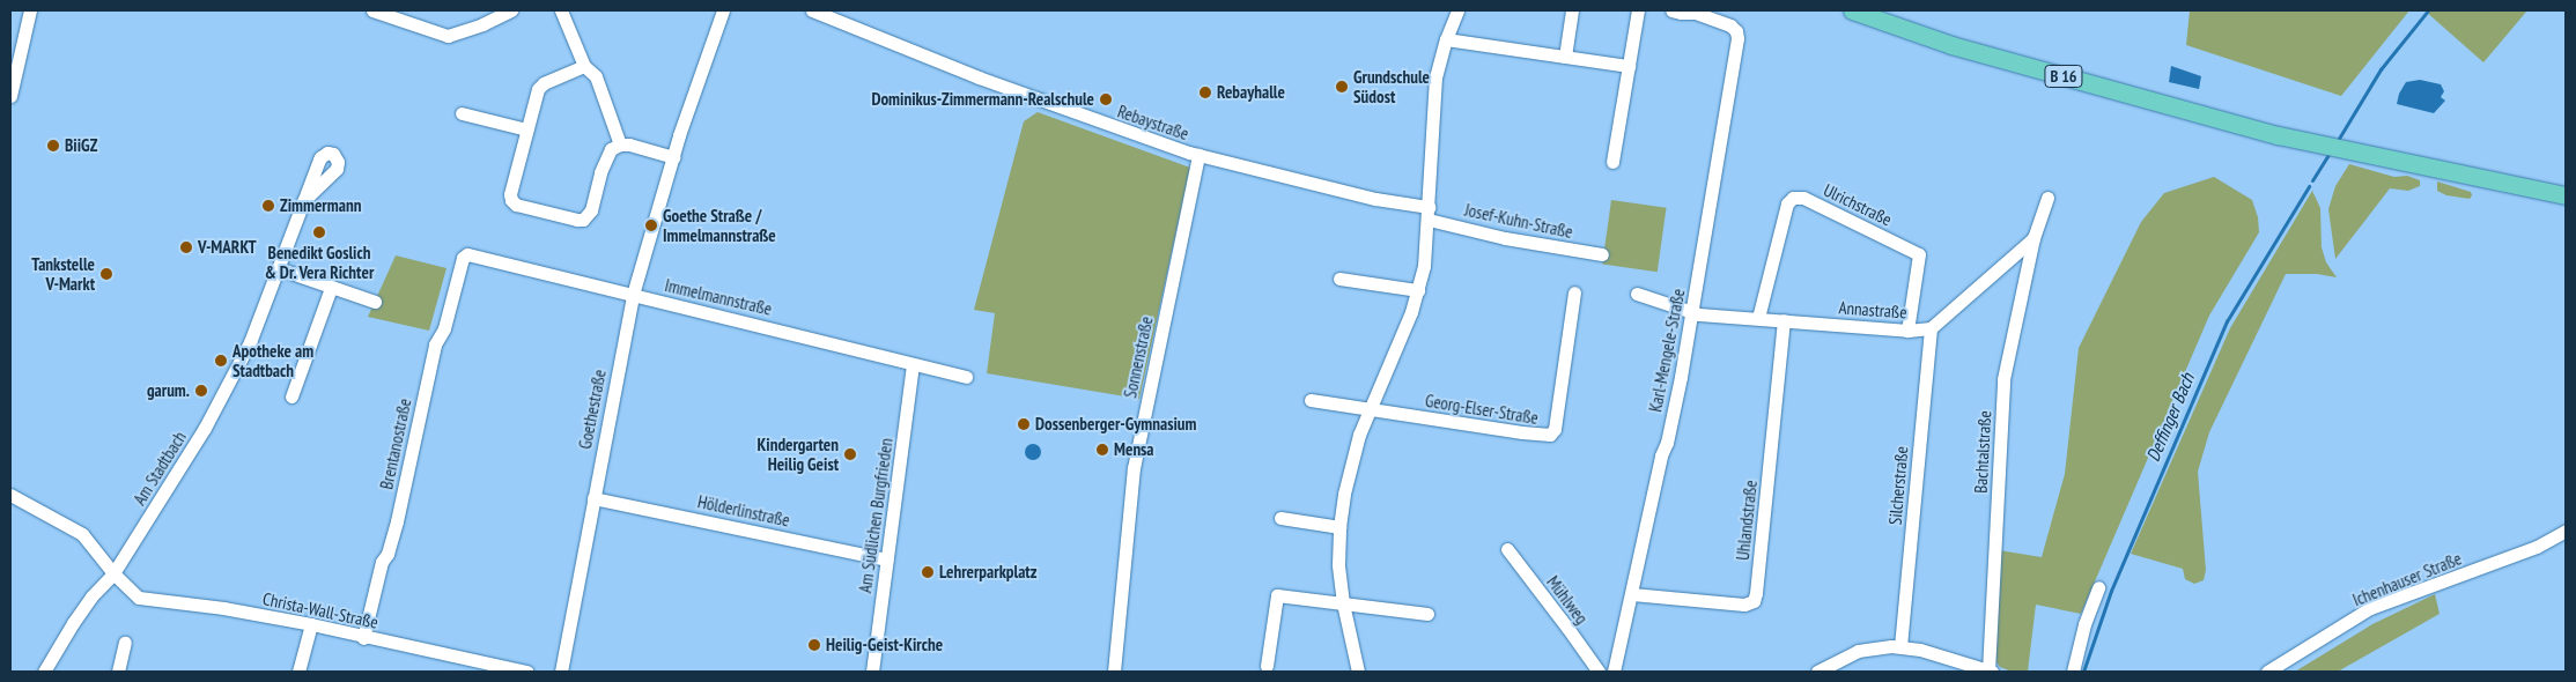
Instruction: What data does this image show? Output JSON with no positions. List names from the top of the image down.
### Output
{
  "streets": {
    "main road": ["B 16"],
    "street": [
      "Rebaystraße",
      "Ulrichstraße",
      "Josef-Kuhn-Straße",
      "Immelmannstraße",
      "Annastraße",
      "Karl-Mengele-Straße",
      "Sonnenstraße",
      "Goethestraße",
      "Georg-Elser-Straße",
      "Brentanostraße",
      "Bachtalstraße",
      "Am Stadtbach",
      "Silcherstraße",
      "Hölderlinstraße",
      "Am Südlichen Burgfrieden",
      "Uhlandstraße",
      "Ichenhauser Straße",
      "Mühlweg",
      "Christa-Wall-Straße"
    ]
  },
  "crossings": [
    ["Rebaystraße", "Josef-Kuhn-Straße"],
    ["Rebaystraße", "Sonnenstraße"],
    ["Ulrichstraße", "Annastraße"],
    ["Immelmannstraße", "Goethestraße"],
    ["Immelmannstraße", "Brentanostraße"],
    ["Immelmannstraße", "Am Südlichen Burgfrieden"],
    ["Annastraße", "Karl-Mengele-Straße"],
    ["Annastraße", "Bachtalstraße"],
    ["Annastraße", "Silcherstraße"],
    ["Annastraße", "Uhlandstraße"],
    ["Karl-Mengele-Straße", "Uhlandstraße"],
    ["Goethestraße", "Hölderlinstraße"],
    ["Brentanostraße", "Christa-Wall-Straße"],
    ["Am Stadtbach", "Christa-Wall-Straße"],
    ["Hölderlinstraße", "Am Südlichen Burgfrieden"]
  ],
  "water": ["Deffinger Bach"],
  "places": [
    "Grundschule Südost",
    "Rebayhalle",
    "Dominikus-Zimmermann-Realschule",
    "BiiGZ",
    "Zimmermann",
    "Goethe Straße / Immelmannstraße",
    "Benedikt Goslich & Dr. Vera Richter",
    "V-MARKT",
    "Tankstelle V-Markt",
    "Apotheke am Stadtbach",
    "garum.",
    "Dossenberger-Gymnasium",
    "Mensa",
    "Kindergarten Heilig Geist",
    "Lehrerparkplatz",
    "Heilig-Geist-Kirche"
  ]
}
